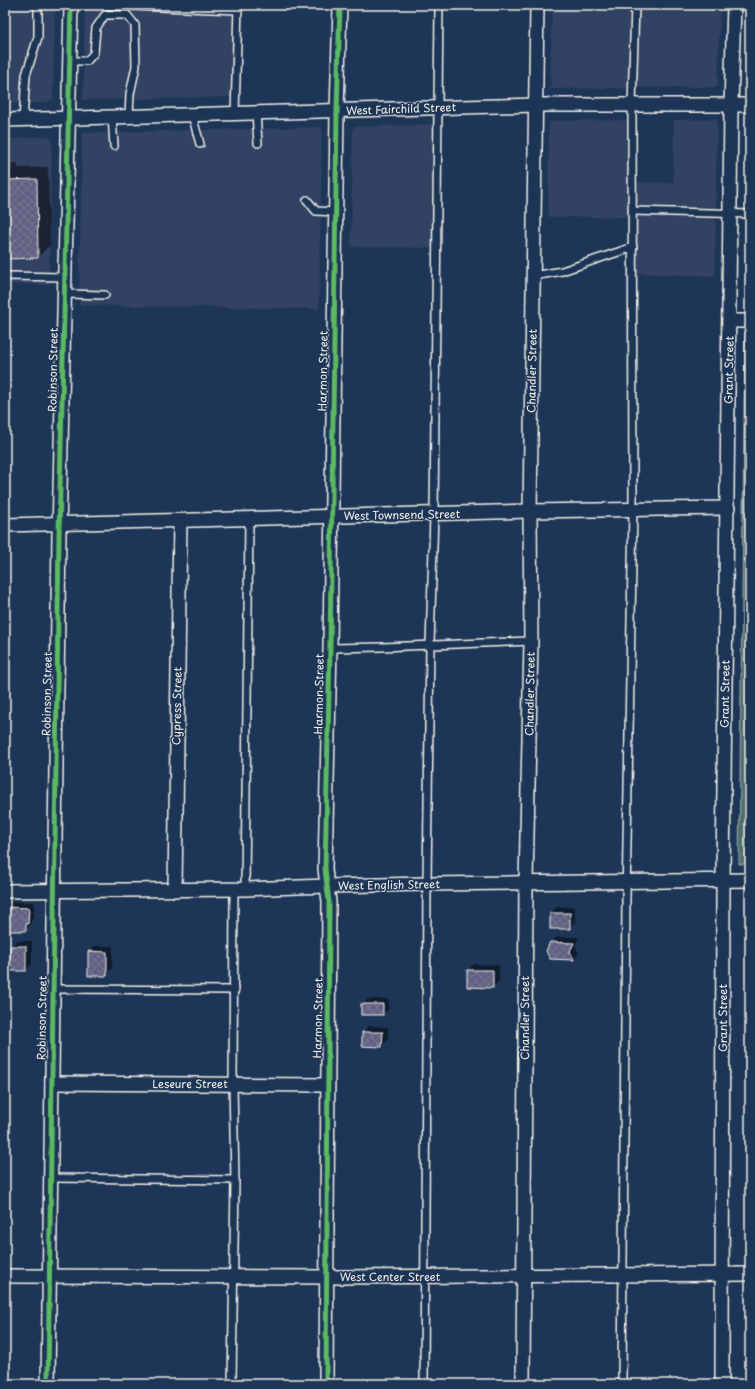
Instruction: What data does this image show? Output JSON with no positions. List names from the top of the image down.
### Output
{
  "streets": {
    "street": [
      "West Fairchild Street",
      "Robinson Street",
      "Grant Street",
      "Harmon Street",
      "Chandler Street",
      "West Townsend Street",
      "Cypress Street",
      "West English Street",
      "Leseure Street",
      "West Center Street"
    ]
  },
  "crossings": [
    ["West Fairchild Street", "Robinson Street"],
    ["West Fairchild Street", "Grant Street"],
    ["West Fairchild Street", "Harmon Street"],
    ["West Fairchild Street", "Chandler Street"],
    ["Robinson Street", "West Townsend Street"],
    ["Robinson Street", "West English Street"],
    ["Robinson Street", "Leseure Street"],
    ["Robinson Street", "West Center Street"],
    ["Grant Street", "West Townsend Street"],
    ["Grant Street", "West English Street"],
    ["Grant Street", "West Center Street"],
    ["Harmon Street", "West Townsend Street"],
    ["Harmon Street", "West English Street"],
    ["Harmon Street", "Leseure Street"],
    ["Harmon Street", "West Center Street"],
    ["Chandler Street", "West Townsend Street"],
    ["Chandler Street", "West English Street"],
    ["Chandler Street", "West Center Street"],
    ["West Townsend Street", "Cypress Street"],
    ["Cypress Street", "West English Street"]
  ]
}
